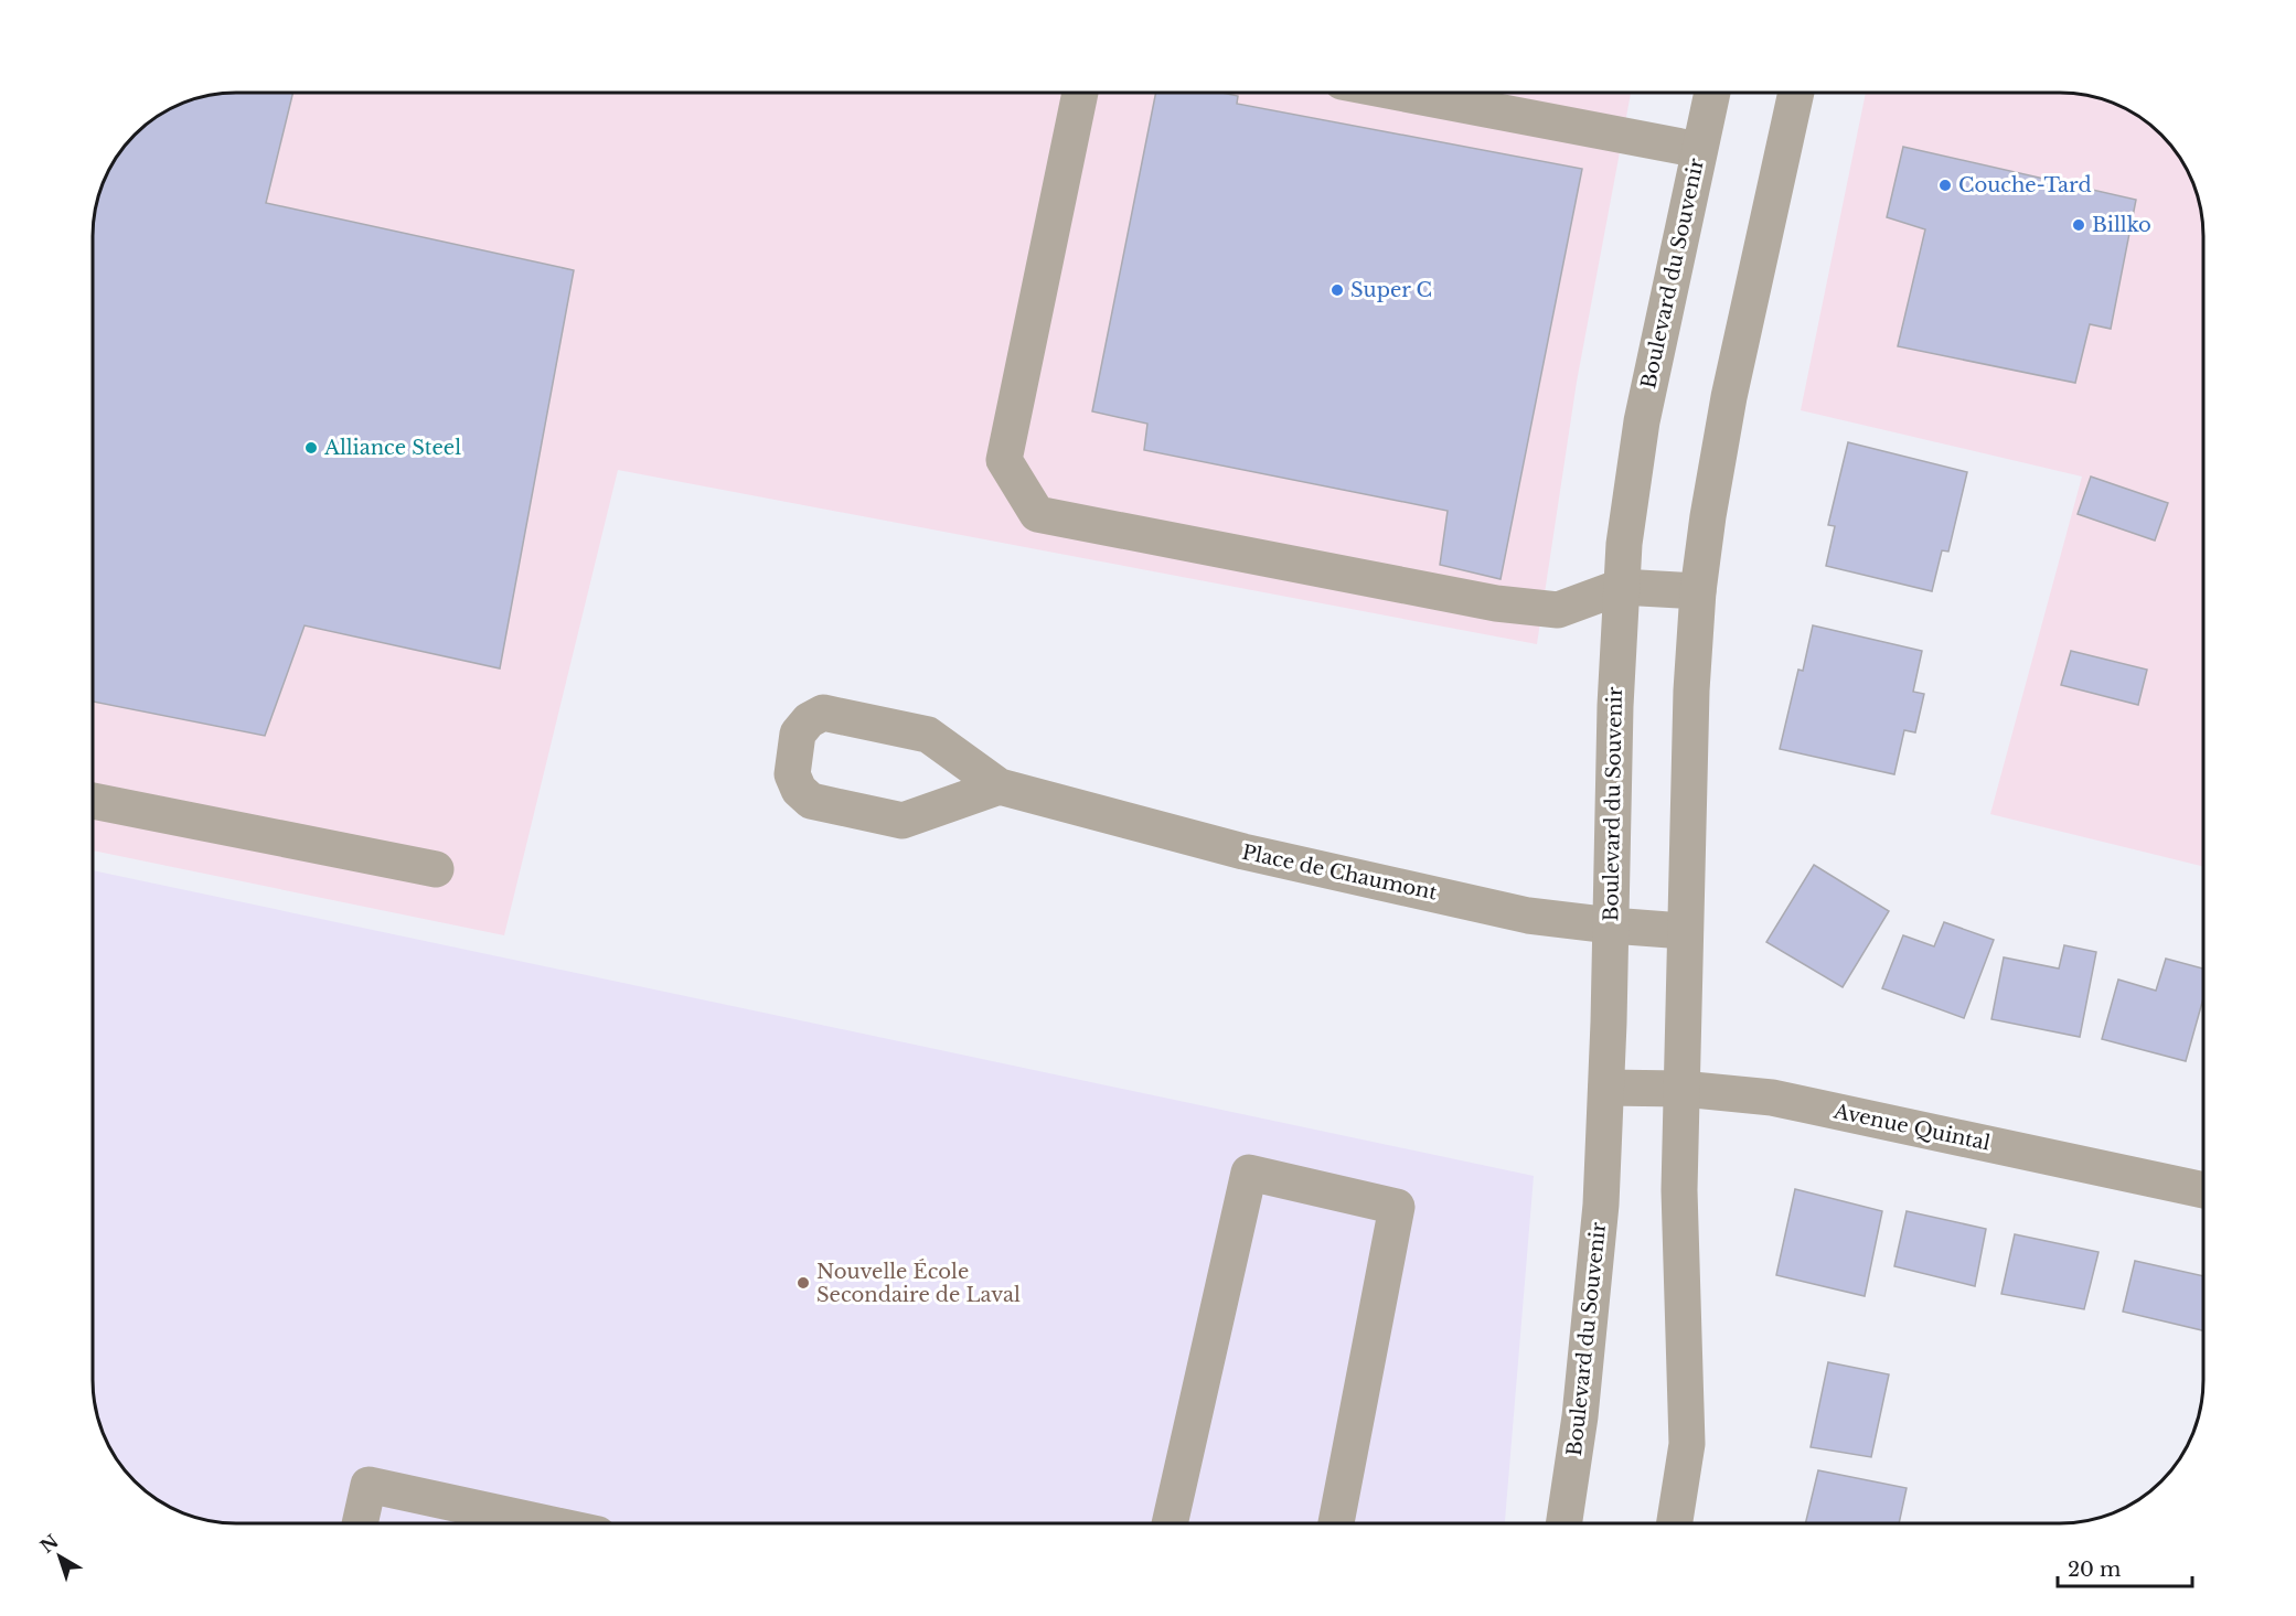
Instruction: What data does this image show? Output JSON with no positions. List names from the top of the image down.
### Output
{
  "streets": {
    "street": ["Boulevard du Souvenir", "Place de Chaumont", "Avenue Quintal"]
  },
  "crossings": [
    ["Boulevard du Souvenir", "Place de Chaumont"],
    ["Boulevard du Souvenir", "Avenue Quintal"]
  ],
  "places": [
    "Couche-Tard",
    "Billko",
    "Super C",
    "Alliance Steel",
    "Nouvelle École Secondaire de Laval"
  ],
  "scale_bar": "20 m",
  "north": "top left"
}
